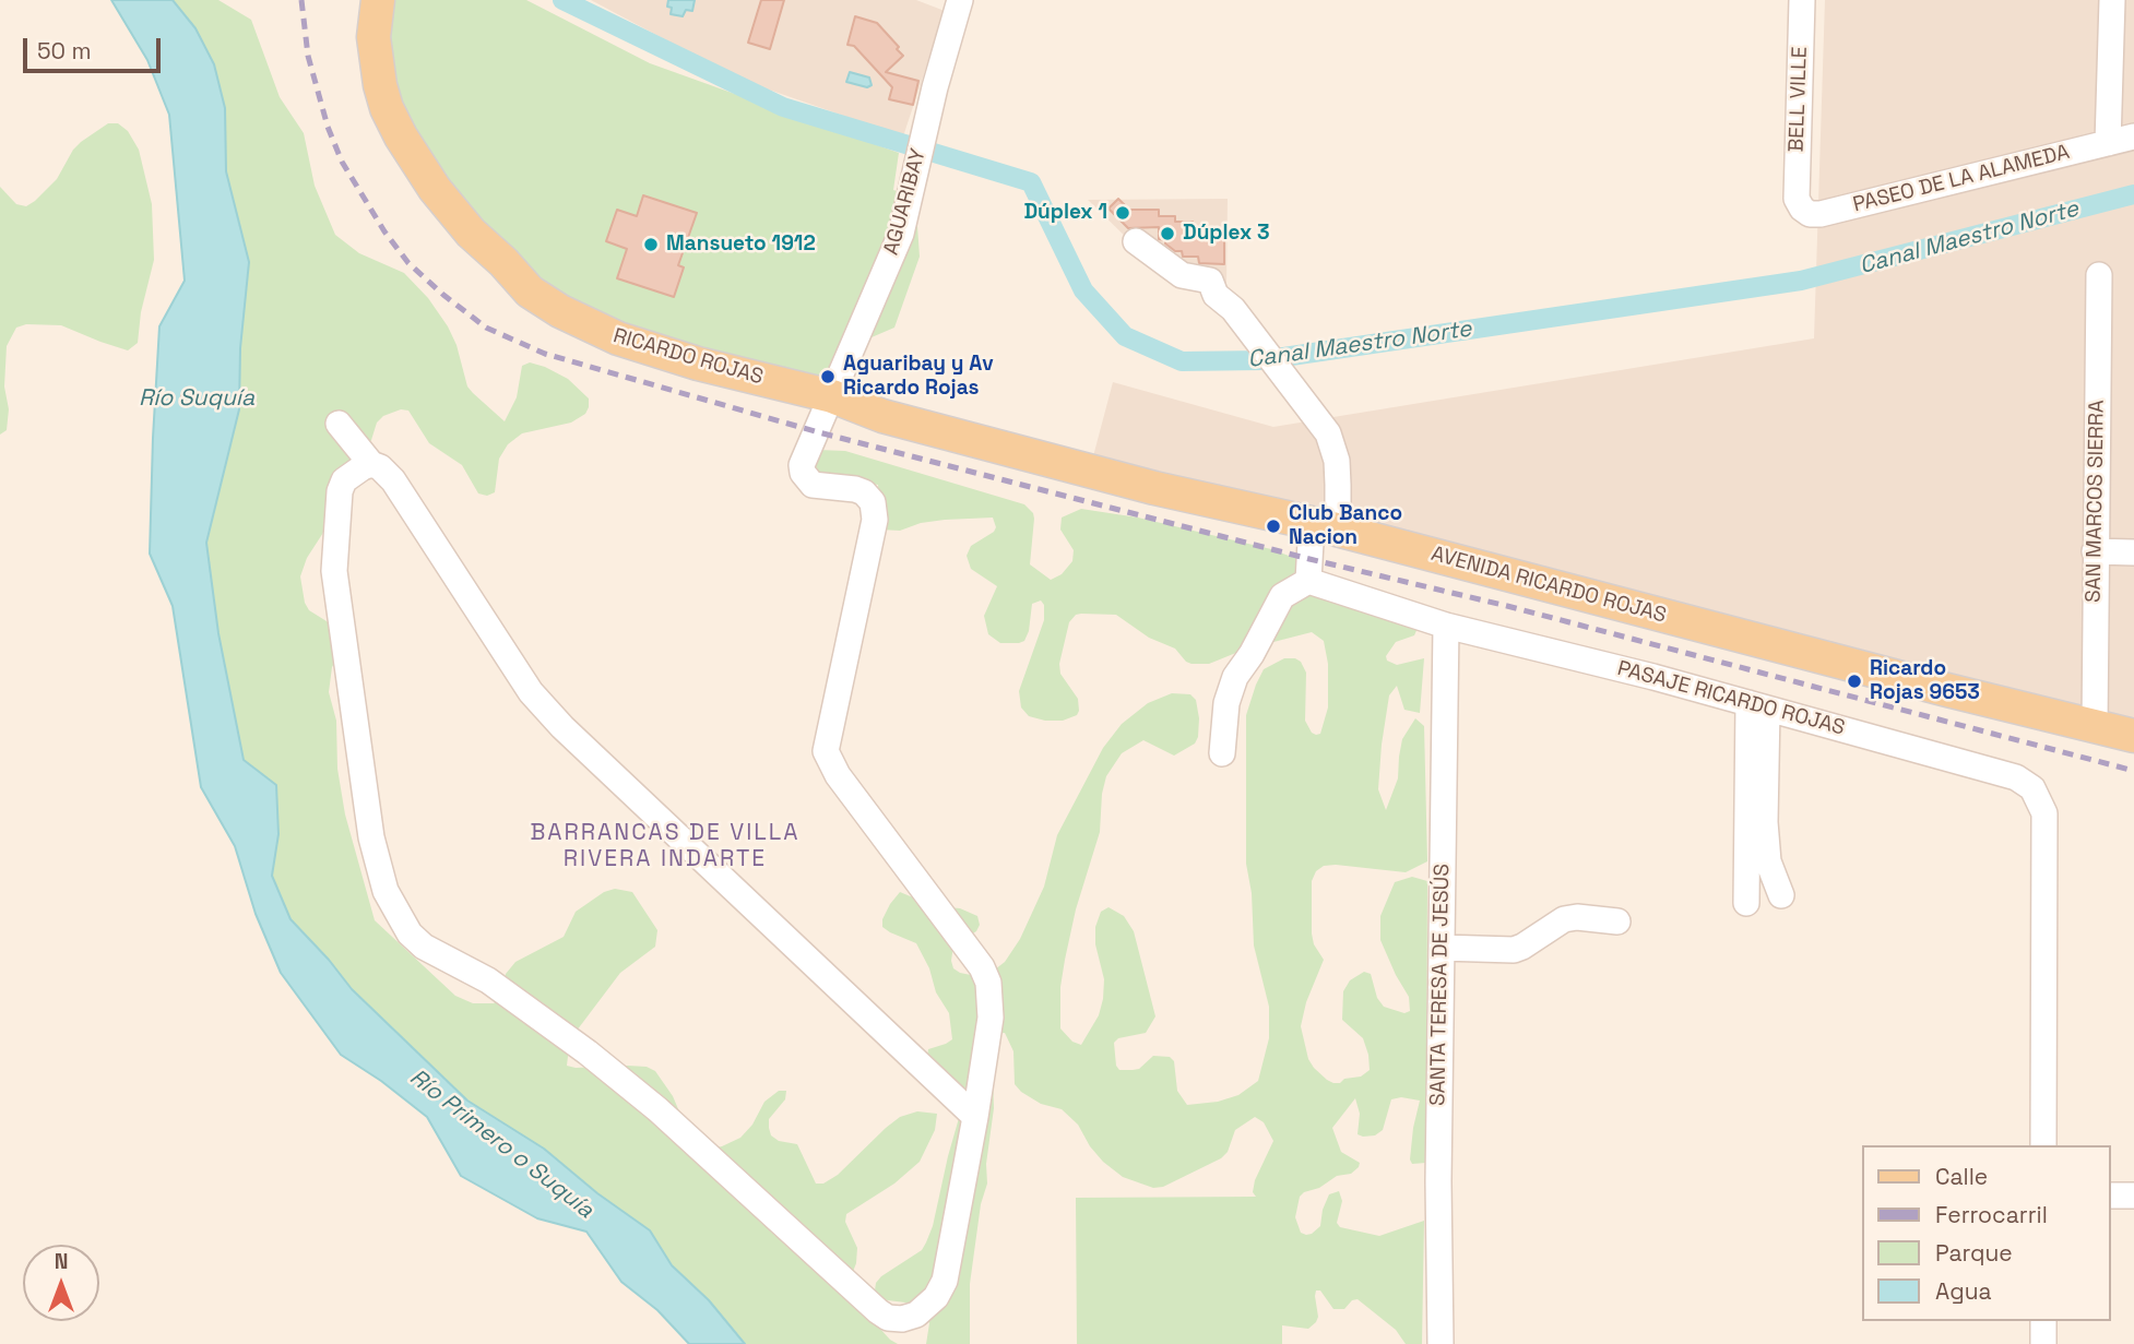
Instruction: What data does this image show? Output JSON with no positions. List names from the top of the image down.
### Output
{
  "streets": {
    "main road": ["RICARDO ROJAS", "AVENIDA RICARDO ROJAS"],
    "street": [
      "BELL VILLE",
      "PASEO DE LA ALAMEDA",
      "AGUARIBAY",
      "SAN MARCOS SIERRA",
      "PASAJE RICARDO ROJAS",
      "SANTA TERESA DE JESÚS"
    ]
  },
  "crossings": [
    ["BELL VILLE", "PASEO DE LA ALAMEDA"],
    ["AGUARIBAY", "RICARDO ROJAS"],
    ["AGUARIBAY", "AVENIDA RICARDO ROJAS"],
    ["RICARDO ROJAS", "AVENIDA RICARDO ROJAS"],
    ["SAN MARCOS SIERRA", "AVENIDA RICARDO ROJAS"],
    ["PASAJE RICARDO ROJAS", "SANTA TERESA DE JESÚS"]
  ],
  "districts": ["BARRANCAS DE VILLA RIVERA INDARTE"],
  "water": ["Canal Maestro Norte", "Río Suquía", "Río Primero o Suquía"],
  "places": [
    "Dúplex 1",
    "Dúplex 3",
    "Mansueto 1912",
    "Aguaribay y Av Ricardo Rojas",
    "Club Banco Nacion",
    "Ricardo Rojas 9653"
  ],
  "legend": [
    "Calle",
    "Ferrocarril",
    "Parque",
    "Agua"
  ],
  "scale_bar": "50 m",
  "north": "top"
}
